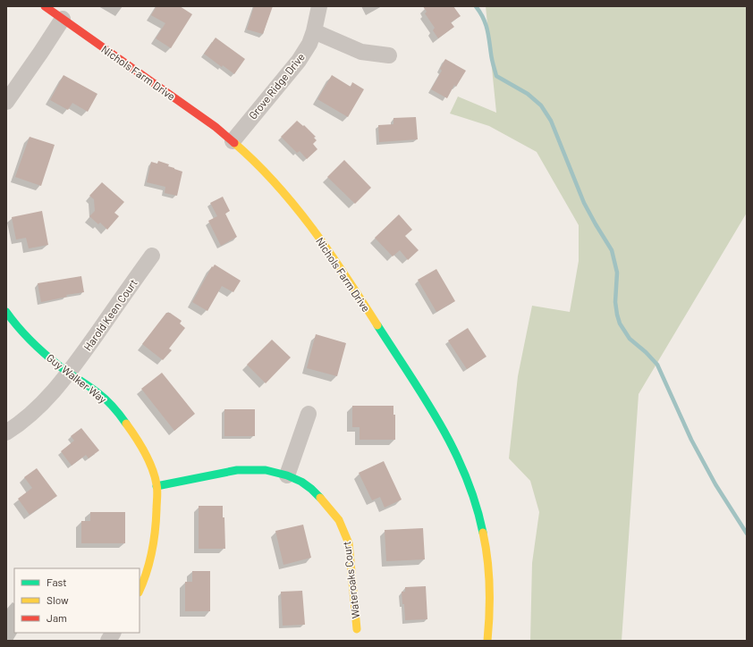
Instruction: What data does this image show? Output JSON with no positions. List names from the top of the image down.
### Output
{
  "streets": {
    "street": [
      "Nichols Farm Drive",
      "Grove Ridge Drive",
      "Harold Keen Court",
      "Guy Walker Way",
      "Wateroaks Court"
    ]
  },
  "crossings": [
    ["Nichols Farm Drive", "Grove Ridge Drive"],
    ["Harold Keen Court", "Guy Walker Way"],
    ["Guy Walker Way", "Wateroaks Court"]
  ],
  "legend": ["Fast", "Slow", "Jam"]
}
